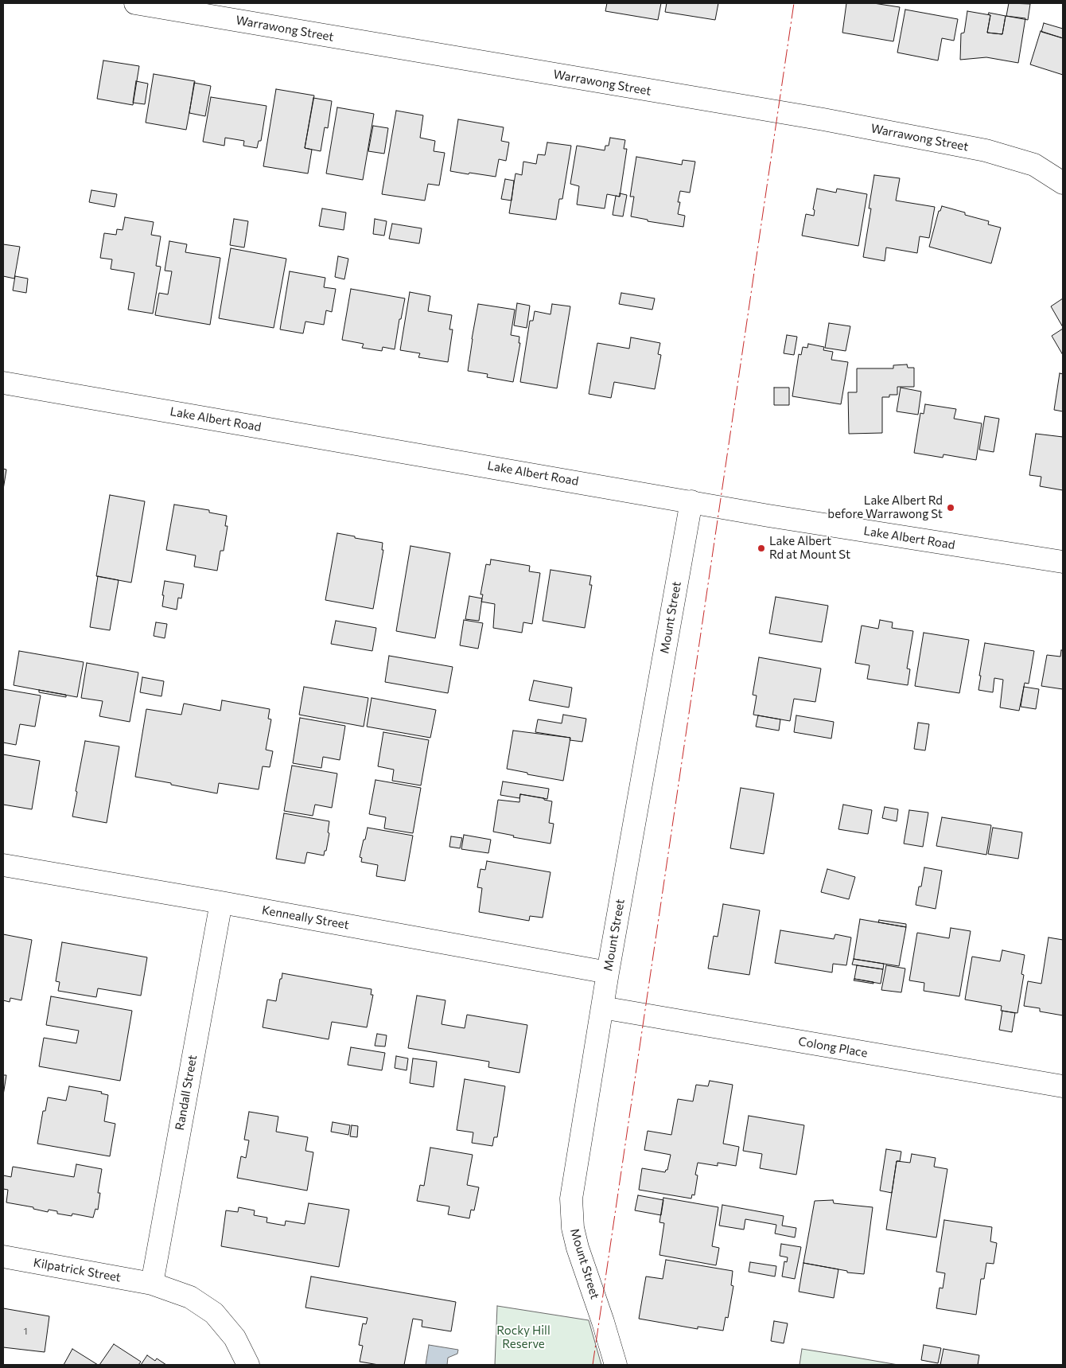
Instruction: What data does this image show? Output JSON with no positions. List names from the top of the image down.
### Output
{
  "streets": {
    "street": [
      "Warrawong Street",
      "Lake Albert Road",
      "Mount Street",
      "Kenneally Street",
      "Colong Place",
      "Randall Street",
      "Kilpatrick Street"
    ]
  },
  "crossings": [
    ["Lake Albert Road", "Mount Street"],
    ["Mount Street", "Kenneally Street"],
    ["Mount Street", "Colong Place"],
    ["Kenneally Street", "Randall Street"],
    ["Randall Street", "Kilpatrick Street"]
  ],
  "parks": ["Rocky Hill Reserve"],
  "places": ["Lake Albert Rd before Warrawong St", "Lake Albert Rd at Mount St"],
  "house_numbers": ["1"]
}
